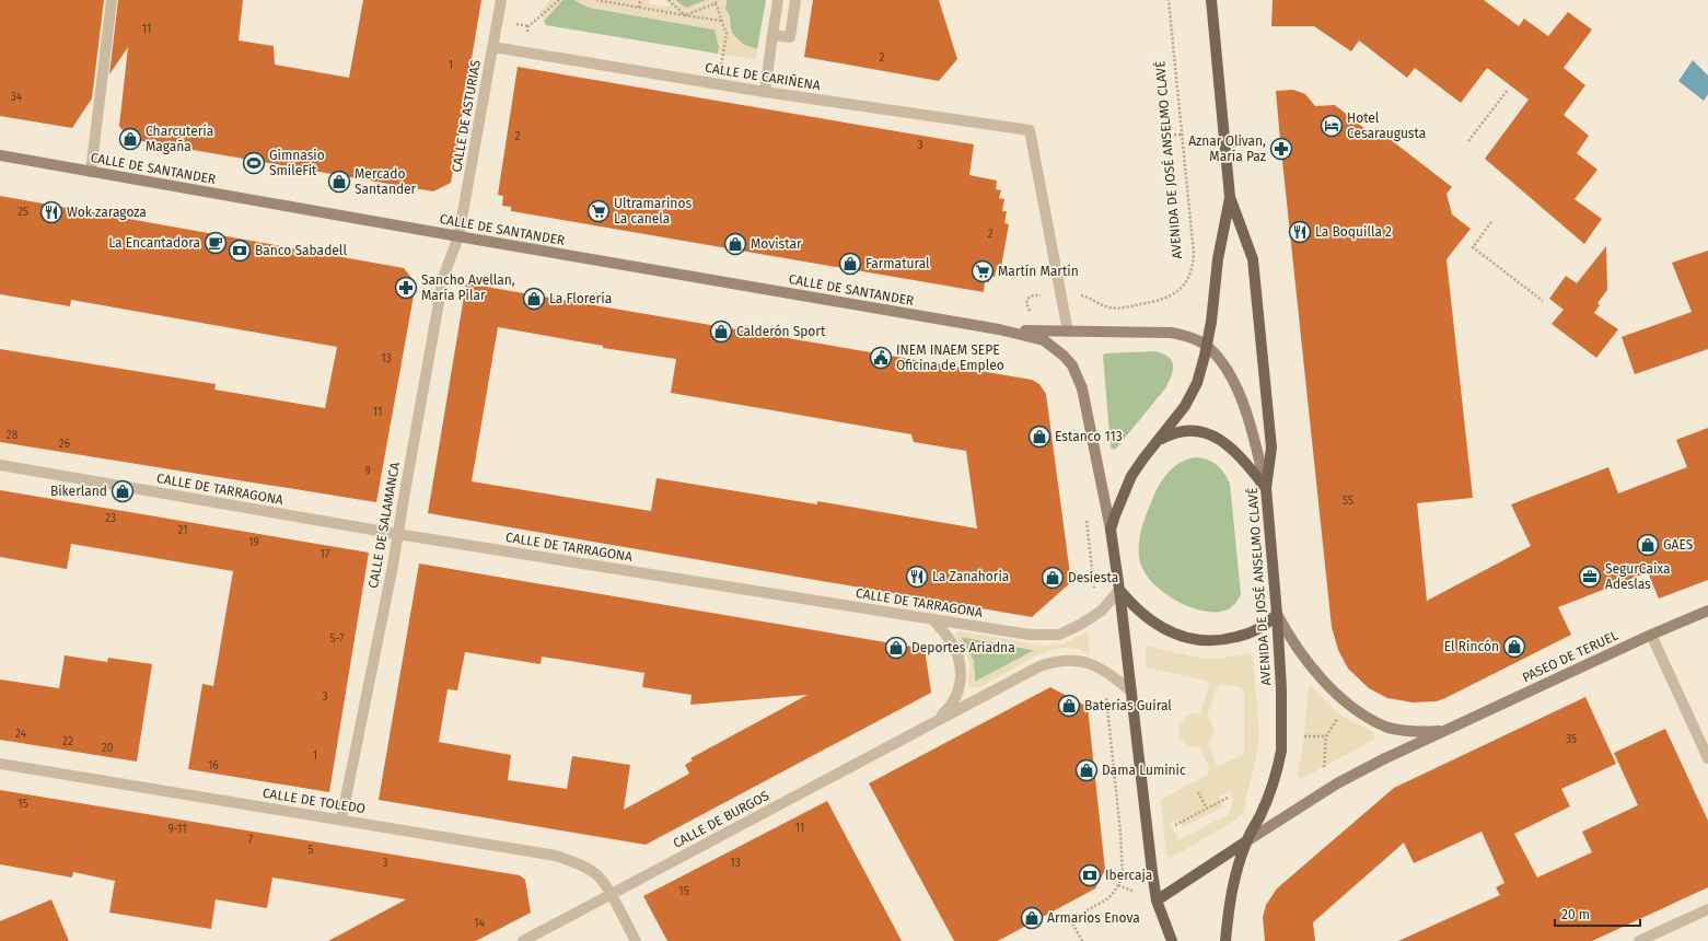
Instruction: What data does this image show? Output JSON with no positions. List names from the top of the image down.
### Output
{
  "streets": {
    "main road": ["AVENIDA DE JOSÉ ANSELMO CLAVÉ", "CALLE DE SANTANDER", "PASEO DE TERUEL"],
    "street": [
      "CALLE DE CARIÑENA",
      "CALLE DE ASTURIAS",
      "CALLE DE TARRAGONA",
      "CALLE DE SALAMANCA",
      "CALLE DE TOLEDO",
      "CALLE DE BURGOS"
    ]
  },
  "crossings": [
    ["CALLE DE CARIÑENA", "CALLE DE ASTURIAS"],
    ["CALLE DE CARIÑENA", "CALLE DE SANTANDER"],
    ["CALLE DE ASTURIAS", "CALLE DE SANTANDER"],
    ["CALLE DE ASTURIAS", "CALLE DE SALAMANCA"],
    ["AVENIDA DE JOSÉ ANSELMO CLAVÉ", "CALLE DE SANTANDER"],
    ["AVENIDA DE JOSÉ ANSELMO CLAVÉ", "PASEO DE TERUEL"],
    ["CALLE DE SANTANDER", "CALLE DE SALAMANCA"],
    ["CALLE DE TARRAGONA", "CALLE DE SALAMANCA"],
    ["CALLE DE TARRAGONA", "CALLE DE BURGOS"],
    ["CALLE DE SALAMANCA", "CALLE DE TOLEDO"],
    ["CALLE DE TOLEDO", "CALLE DE BURGOS"]
  ],
  "places": {
    "hotel": ["Hotel Cesaraugusta"],
    "shop": [
      "Charcutería Magaña",
      "Mercado Santander",
      "Movistar",
      "Farmatural",
      "La Florería",
      "Calderón Sport",
      "Estanco 113",
      "Bikerland",
      "GAES",
      "Desiesta",
      "El Rincón",
      "Deportes Ariadna",
      "Baterías Guiral",
      "Dama Luminic",
      "Armarios Enova"
    ],
    "pharmacy": ["Aznar Olivan, María Paz", "Sancho Avellan, María Pilar"],
    "sports": ["Gimnasio SmileFit"],
    "supermarket": ["Ultramarinos La canela", "Martín Martín"],
    "restaurant": ["Wok zaragoza", "La Boquilla 2", "La Zanahoria"],
    "cafe": ["La Encantadora"],
    "bank": ["Banco Sabadell", "Ibercaja"],
    "public building": ["INEM INAEM SEPE Oficina de Empleo"],
    "office": ["SegurCaixa Adeslas"]
  },
  "house_numbers": [
    "11",
    "2",
    "1",
    "34",
    "2",
    "3",
    "25",
    "2",
    "13",
    "11",
    "28",
    "26",
    "9",
    "55",
    "23",
    "21",
    "19",
    "17",
    "5-7",
    "3",
    "24",
    "35",
    "22",
    "20",
    "1",
    "16",
    "15",
    "11",
    "9-11",
    "7",
    "5",
    "3",
    "13",
    "15",
    "14"
  ],
  "scale_bar": "20 m"
}
